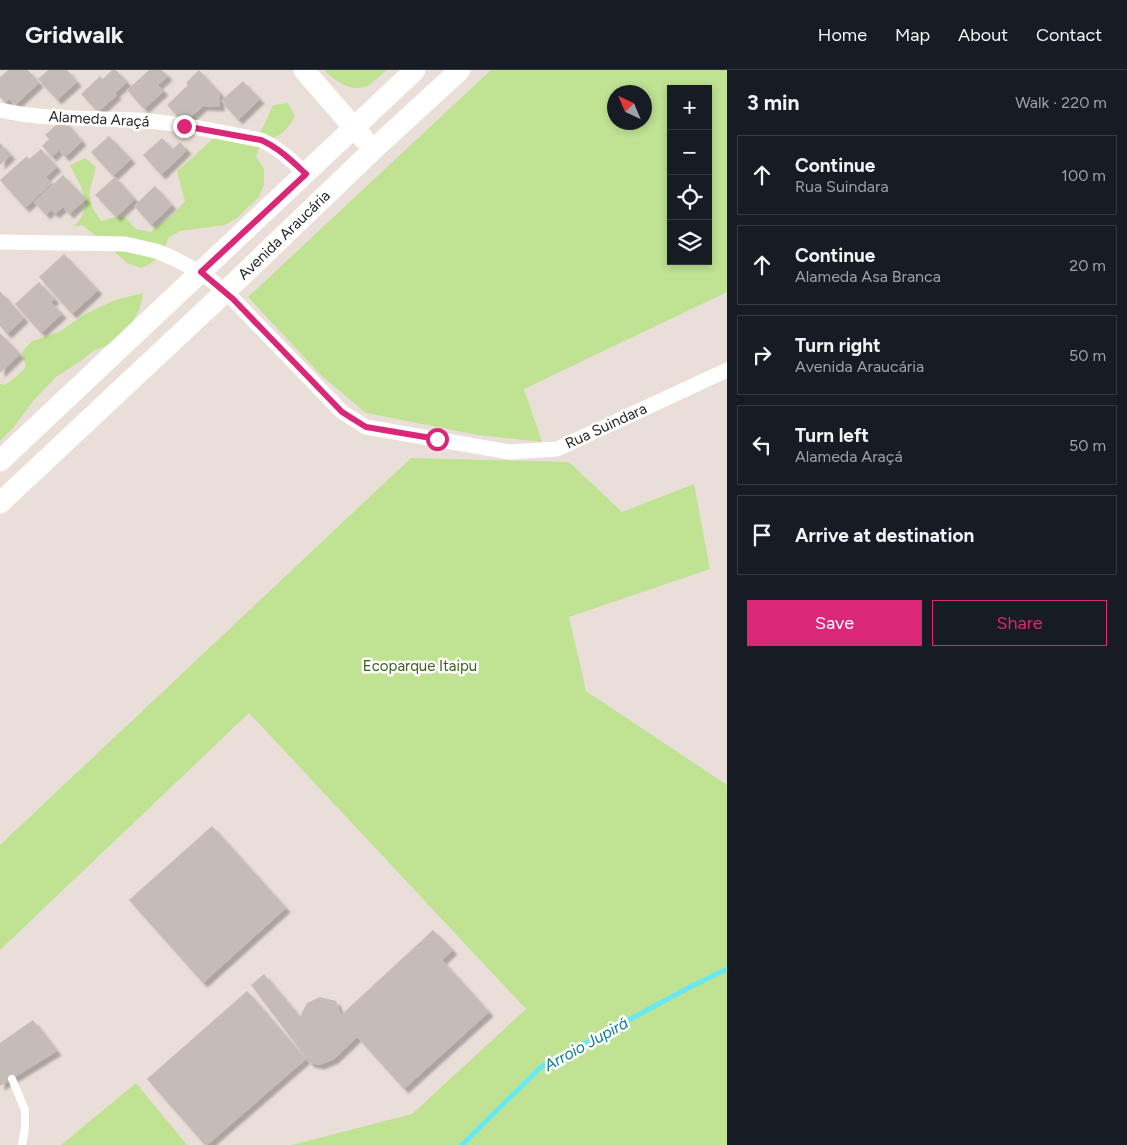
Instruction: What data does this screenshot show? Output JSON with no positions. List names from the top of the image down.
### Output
{
  "streets": {
    "street": ["Alameda Araçá", "Avenida Araucária", "Rua Suindara"]
  },
  "crossings": [
    ["Alameda Araçá", "Avenida Araucária"],
    ["Avenida Araucária", "Rua Suindara"]
  ],
  "water": ["Arroio Jupirá"],
  "parks": ["Ecoparque Itaipu"],
  "north": "top left",
  "page": {
    "header": "Gridwalk",
    "nav": [
      "Home",
      "Map",
      "About",
      "Contact"
    ],
    "heading": ["3 min", "Walk · 220 m"],
    "map_buttons": ["+", "−"],
    "list": [
      ["Continue", "Rua Suindara", "100 m"],
      ["Continue", "Alameda Asa Branca", "20 m"],
      ["Turn right", "Avenida Araucária", "50 m"],
      ["Turn left", "Alameda Araçá", "50 m"],
      "Arrive at destination"
    ],
    "buttons": ["Save", "Share"]
  }
}
